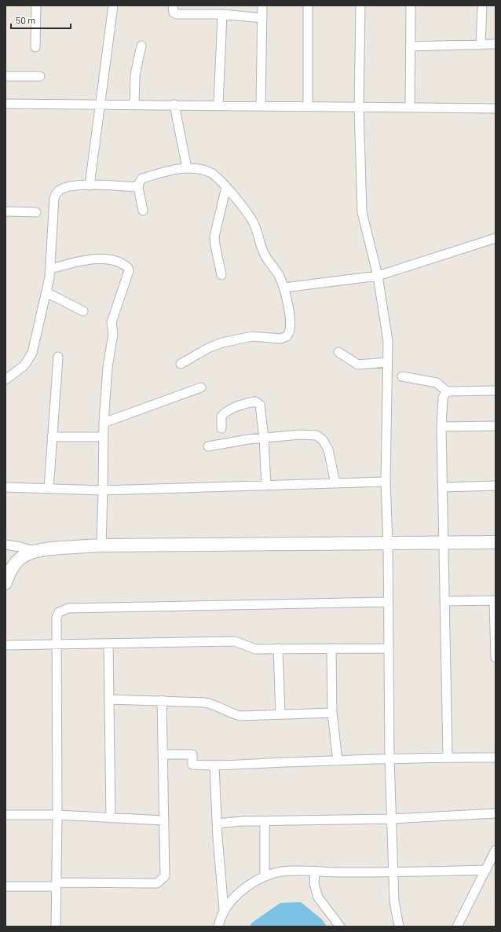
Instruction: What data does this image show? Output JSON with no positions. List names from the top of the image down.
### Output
{
  "scale_bar": "50 m"
}
